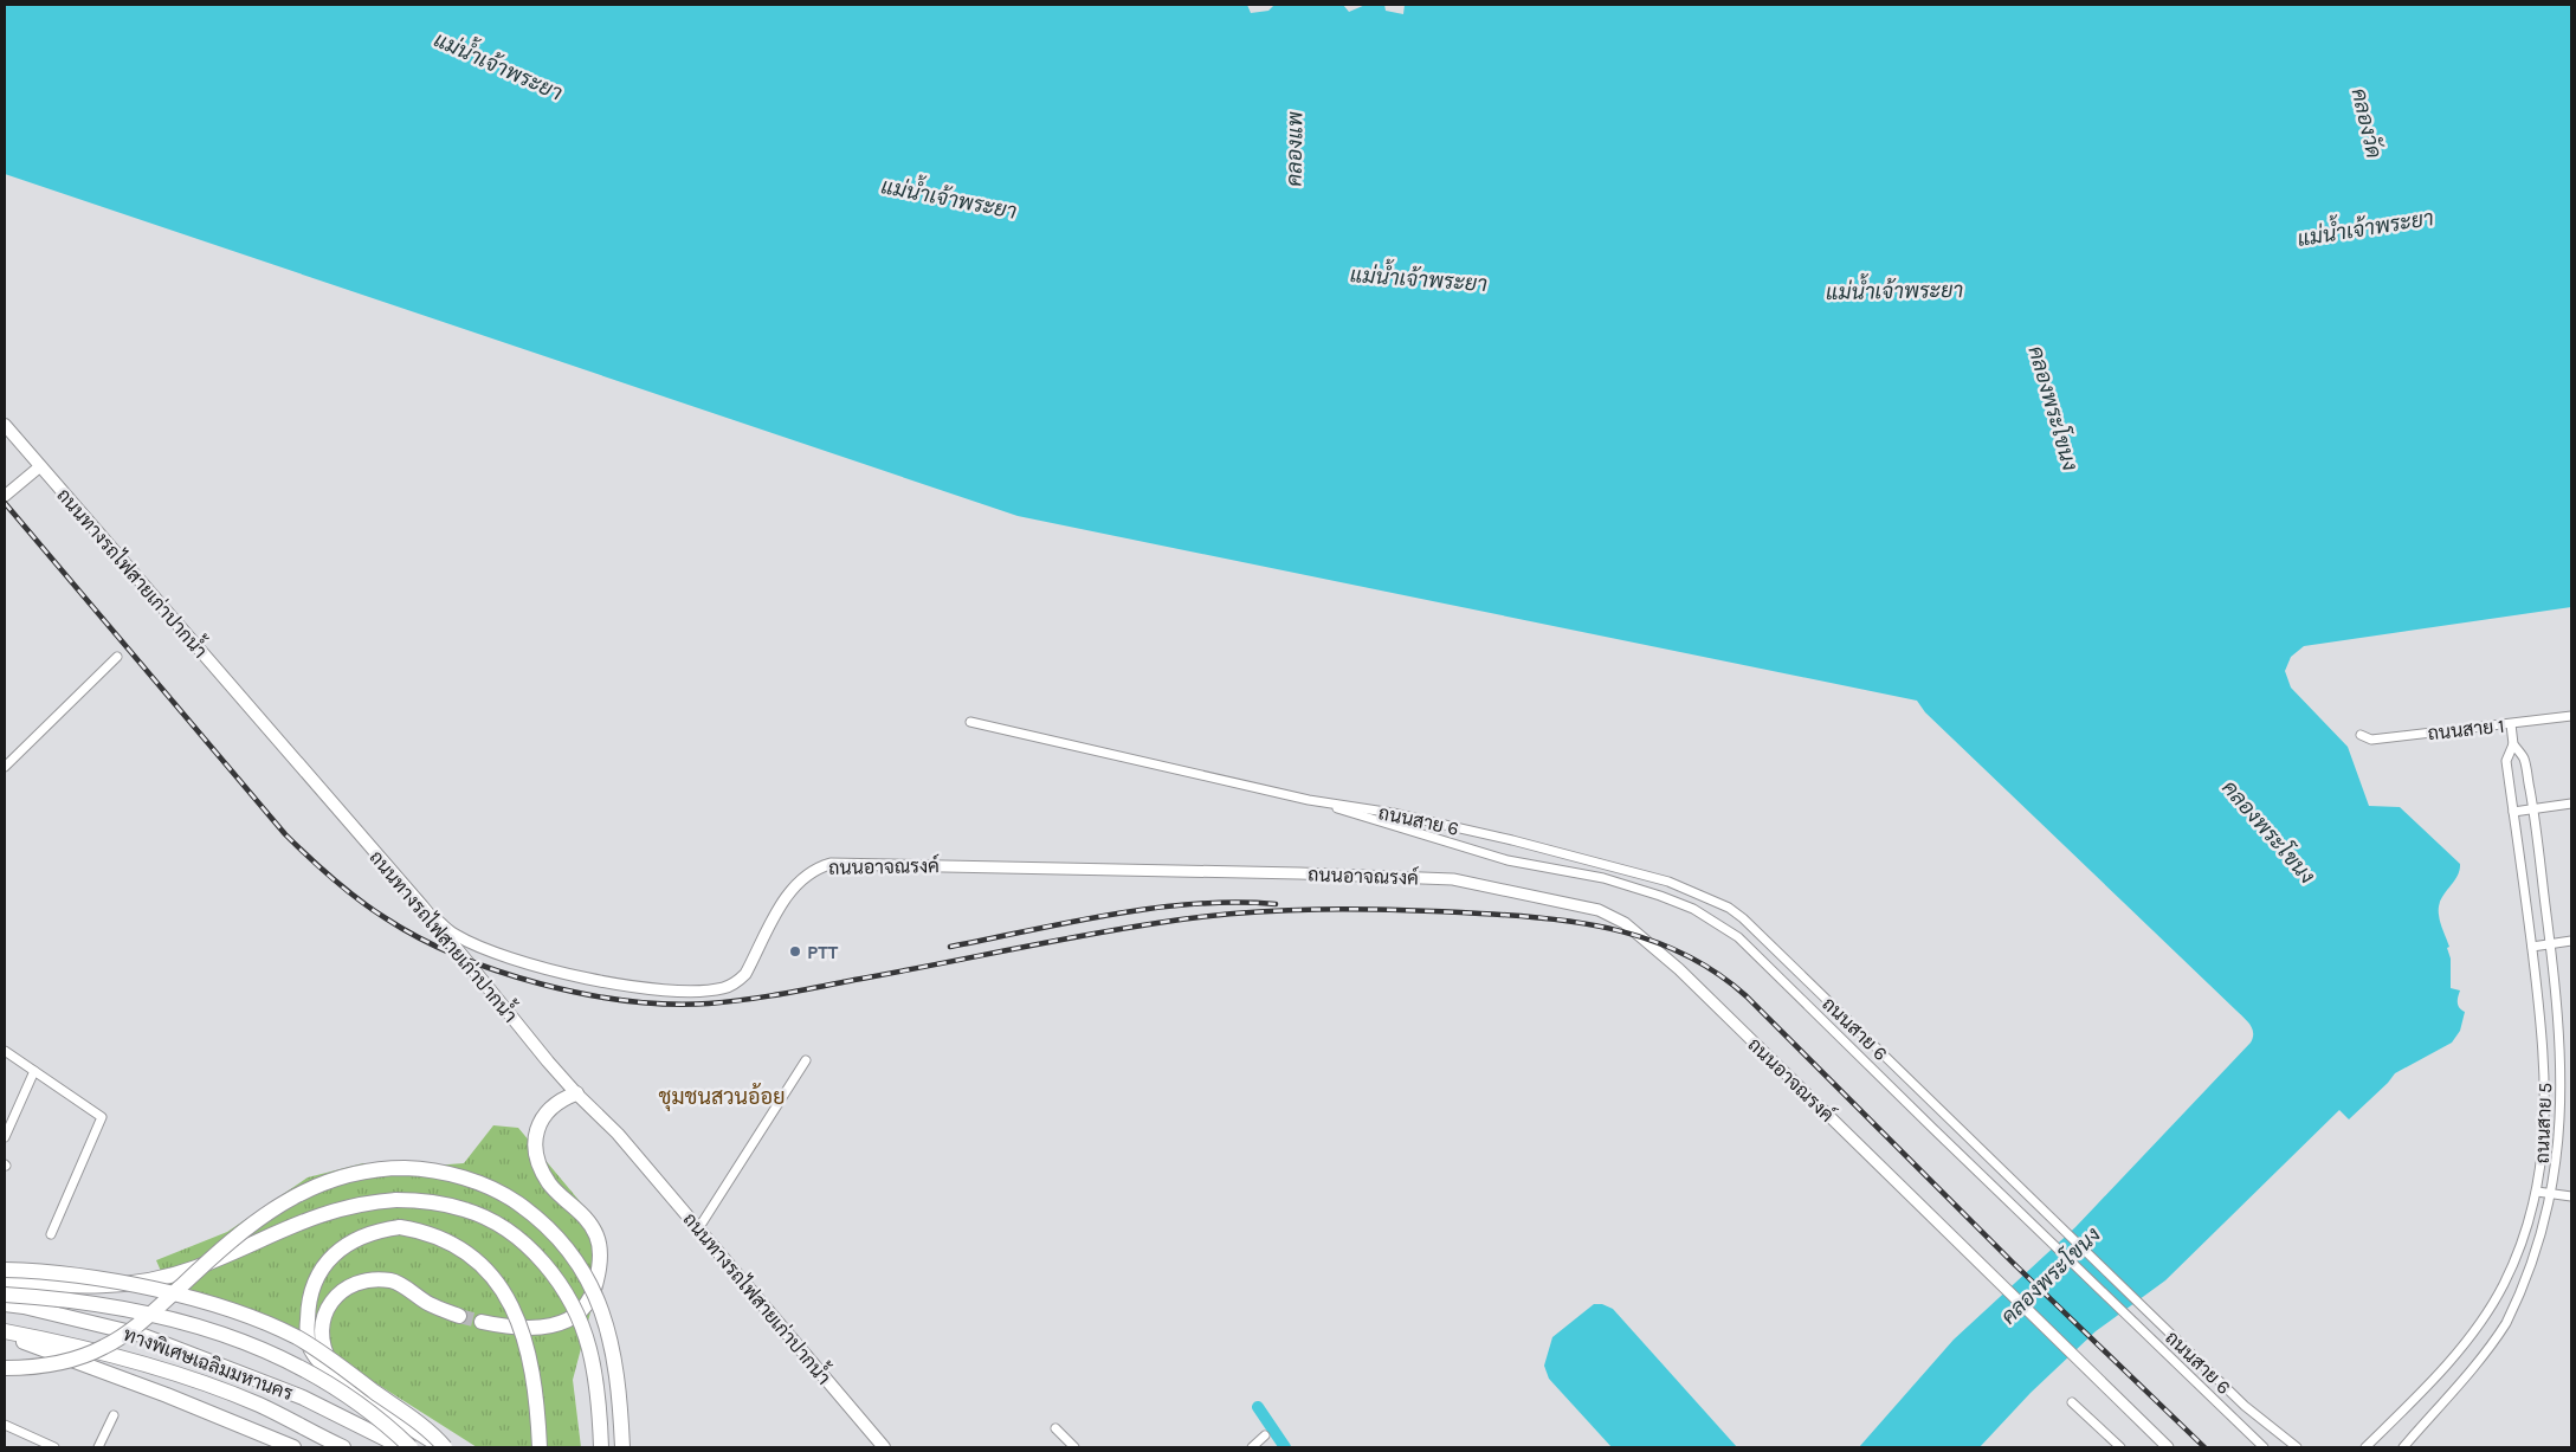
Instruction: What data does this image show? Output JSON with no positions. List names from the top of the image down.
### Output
{
  "streets": {
    "highway": ["ทางพิเศษเฉลิมมหานคร"],
    "main road": ["ถนนทางรถไฟสายเก่าปากน้ำ"],
    "street": [
      "ถนนสาย 1",
      "ถนนสาย 6",
      "ถนนอาจณรงค์",
      "ถนนสาย 5"
    ]
  },
  "crossings": [
    ["ถนนทางรถไฟสายเก่าปากน้ำ", "ถนนอาจณรงค์"],
    ["ถนนสาย 1", "ถนนสาย 5"]
  ],
  "districts": ["ชุมชนสวนอ้อย"],
  "water": [
    "แม่น้ำเจ้าพระยา",
    "คลองวัด",
    "คลองแพ",
    "คลองพระโขนง"
  ],
  "places": ["PTT"]
}
